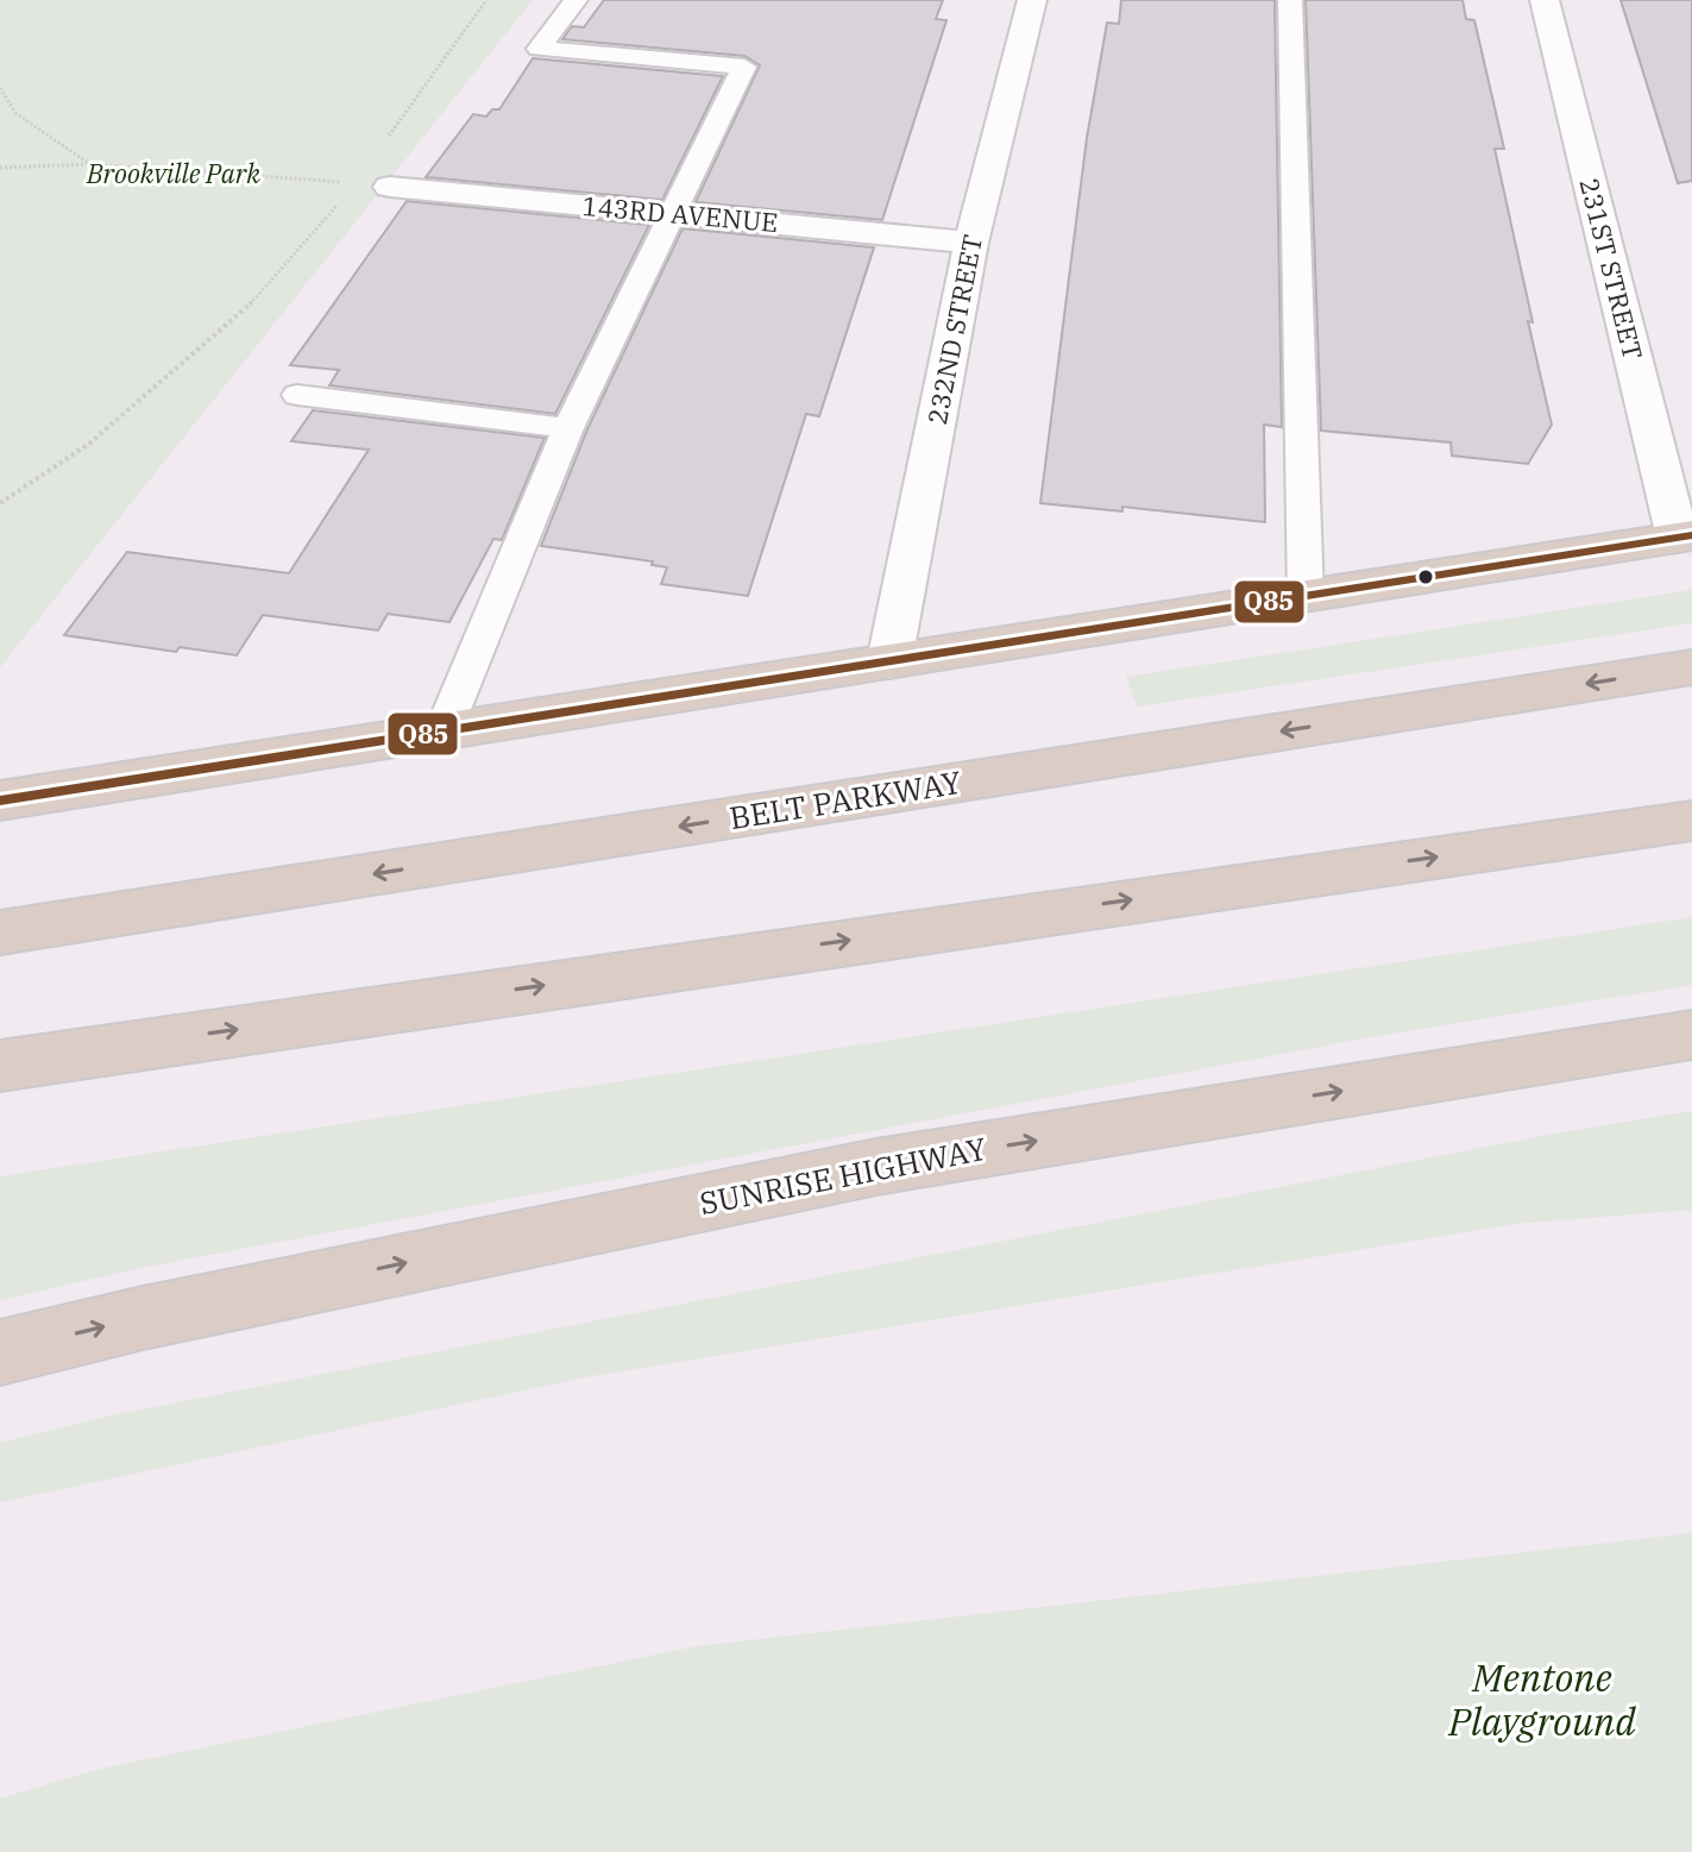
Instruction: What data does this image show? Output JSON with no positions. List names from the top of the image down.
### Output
{
  "streets": {
    "highway": ["BELT PARKWAY", "SUNRISE HIGHWAY"],
    "street": ["143RD AVENUE", "231ST STREET", "232ND STREET"]
  },
  "crossings": [
    ["143RD AVENUE", "232ND STREET"]
  ],
  "parks": ["Brookville Park", "Mentone Playground"],
  "lines": ["transit line Q85"]
}
